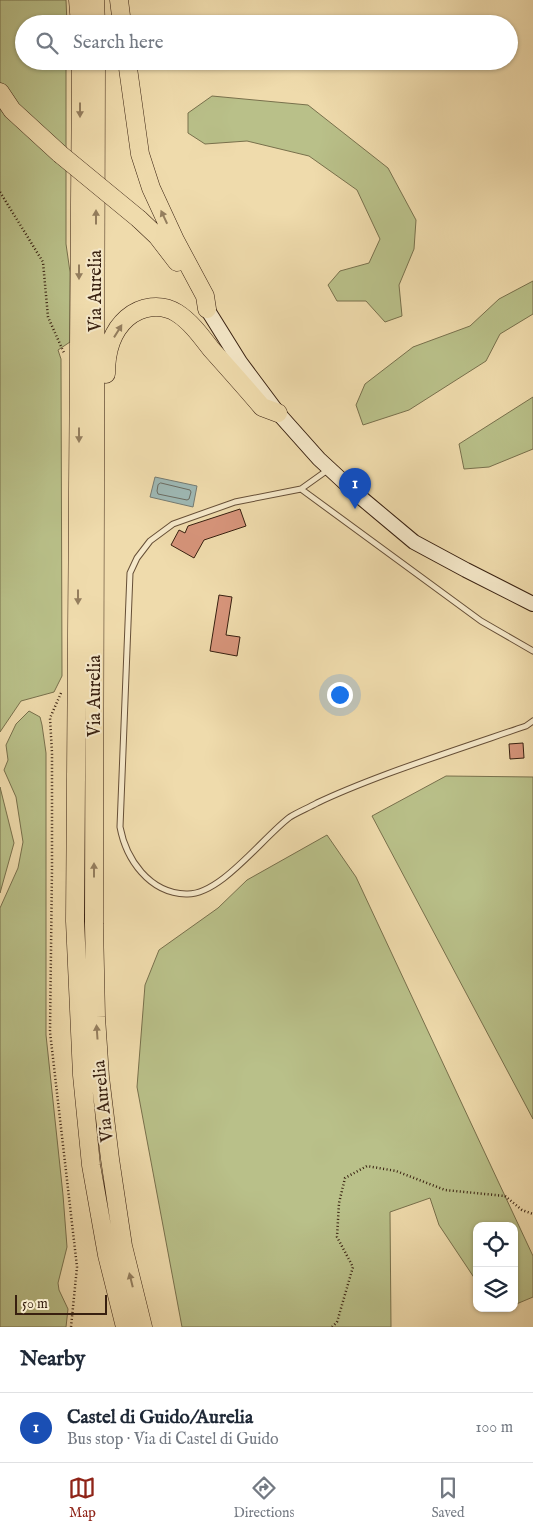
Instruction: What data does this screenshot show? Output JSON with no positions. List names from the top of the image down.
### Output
{
  "streets": {
    "highway": ["Via Aurelia"]
  },
  "scale_bar": "50 m",
  "page": {
    "search": "Search here",
    "pins": "1",
    "scale": "50 m",
    "heading": "Nearby",
    "list": [
      {
        "mark": "1",
        "name": "Castel di Guido/Aurelia",
        "note": "Bus stop · Via di Castel di Guido",
        "value": "100 m"
      }
    ],
    "nav": ["Map", "Directions", "Saved"]
  }
}
